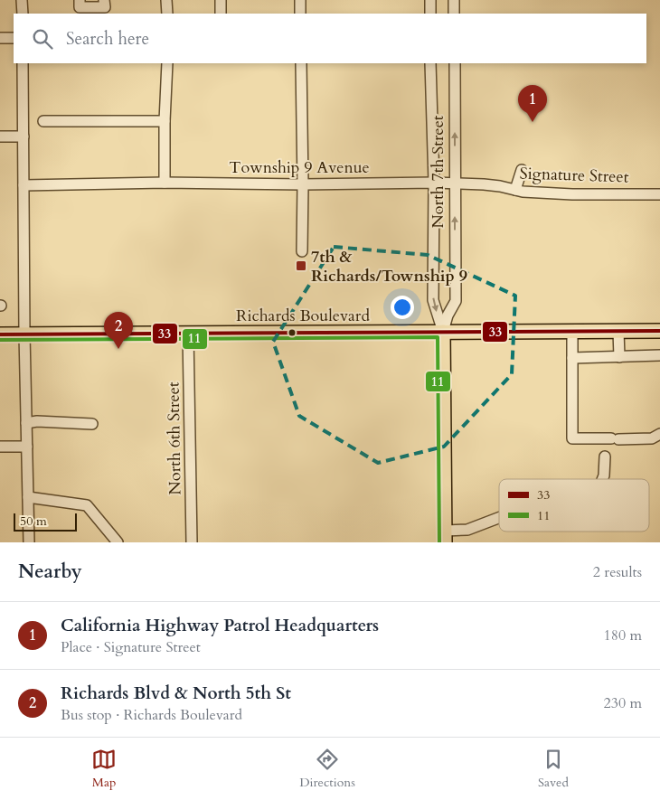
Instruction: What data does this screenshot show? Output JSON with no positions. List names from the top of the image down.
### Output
{
  "streets": {
    "main road": ["North 7th Street", "Richards Boulevard"],
    "street": ["Township 9 Avenue", "Signature Street", "North 6th Street"]
  },
  "crossings": [
    ["Township 9 Avenue", "North 7th Street"],
    ["Township 9 Avenue", "Signature Street"],
    ["North 7th Street", "Signature Street"],
    ["North 7th Street", "Richards Boulevard"],
    ["Richards Boulevard", "North 6th Street"]
  ],
  "places": {
    "transit": ["7th & Richards/Township 9"]
  },
  "lines": ["transit line 33", "transit line 11"],
  "legend": ["33", "11"],
  "scale_bar": "50 m",
  "page": {
    "search": "Search here",
    "pins": ["1", "2"],
    "scale": "50 m",
    "heading": ["Nearby", "2 results"],
    "list": [
      {
        "mark": "1",
        "name": "California Highway Patrol Headquarters",
        "note": "Place · Signature Street",
        "value": "180 m"
      },
      {
        "mark": "2",
        "name": "Richards Blvd & North 5th St",
        "note": "Bus stop · Richards Boulevard",
        "value": "230 m"
      }
    ],
    "nav": ["Map", "Directions", "Saved"]
  }
}
